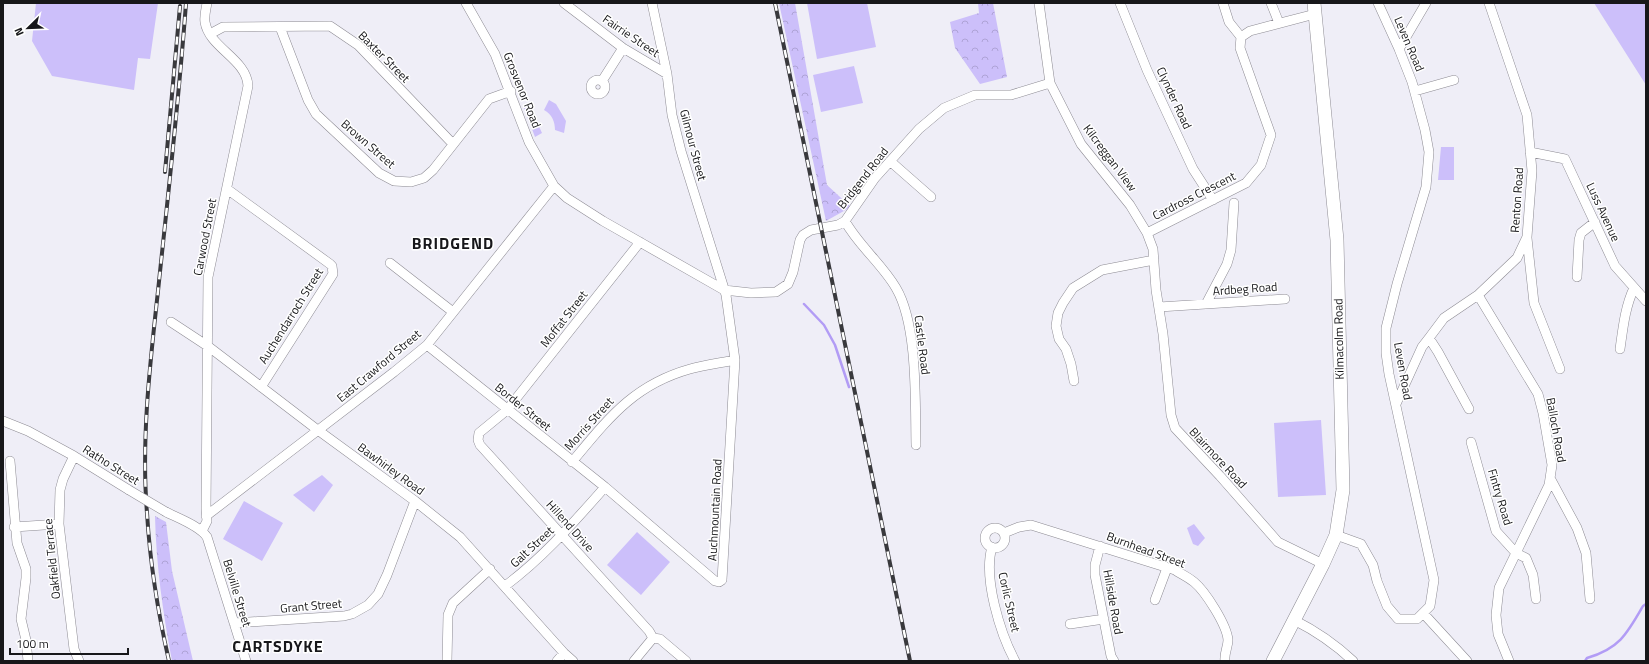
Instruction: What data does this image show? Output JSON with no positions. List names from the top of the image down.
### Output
{
  "streets": {
    "main road": ["Kilmacolm Road"],
    "street": [
      "Fairrie Street",
      "Leven Road",
      "Baxter Street",
      "Grosvenor Road",
      "Clynder Road",
      "Brown Street",
      "Gilmour Street",
      "Kilcreggan View",
      "Bridgend Road",
      "Cardross Crescent",
      "Renton Road",
      "Luss Avenue",
      "Carwood Street",
      "Ardbeg Road",
      "Auchendarroch Street",
      "Moffat Street",
      "Castle Road",
      "East Crawford Street",
      "Border Street",
      "Morris Street",
      "Balloch Road",
      "Blairmore Road",
      "Ratho Street",
      "Bawhirley Road",
      "Fintry Road",
      "Auchmountain Road",
      "Hillend Drive",
      "Galt Street",
      "Burnhead Street",
      "Oakfield Terrace",
      "Belville Street",
      "Corlic Street",
      "Hillside Road",
      "Grant Street"
    ]
  },
  "crossings": [
    ["Fairrie Street", "Gilmour Street"],
    ["Leven Road", "Renton Road"],
    ["Baxter Street", "Brown Street"],
    ["Baxter Street", "Carwood Street"],
    ["Grosvenor Road", "Brown Street"],
    ["Grosvenor Road", "Bridgend Road"],
    ["Grosvenor Road", "East Crawford Street"],
    ["Clynder Road", "Cardross Crescent"],
    ["Gilmour Street", "Bridgend Road"],
    ["Gilmour Street", "Auchmountain Road"],
    ["Kilcreggan View", "Bridgend Road"],
    ["Kilcreggan View", "Cardross Crescent"],
    ["Kilcreggan View", "Blairmore Road"],
    ["Bridgend Road", "Moffat Street"],
    ["Bridgend Road", "Castle Road"],
    ["Bridgend Road", "East Crawford Street"],
    ["Bridgend Road", "Auchmountain Road"],
    ["Cardross Crescent", "Blairmore Road"],
    ["Renton Road", "Luss Avenue"],
    ["Renton Road", "Balloch Road"],
    ["Carwood Street", "Auchendarroch Street"],
    ["Carwood Street", "East Crawford Street"],
    ["Carwood Street", "Bawhirley Road"],
    ["Ardbeg Road", "Blairmore Road"],
    ["Auchendarroch Street", "Bawhirley Road"],
    ["Moffat Street", "Border Street"],
    ["Moffat Street", "Hillend Drive"],
    ["Kilmacolm Road", "Blairmore Road"],
    ["East Crawford Street", "Border Street"],
    ["East Crawford Street", "Bawhirley Road"],
    ["Border Street", "Morris Street"],
    ["Border Street", "Auchmountain Road"],
    ["Border Street", "Hillend Drive"],
    ["Border Street", "Galt Street"],
    ["Morris Street", "Auchmountain Road"],
    ["Balloch Road", "Fintry Road"],
    ["Ratho Street", "Oakfield Terrace"],
    ["Ratho Street", "Belville Street"],
    ["Bawhirley Road", "Galt Street"],
    ["Bawhirley Road", "Grant Street"],
    ["Auchmountain Road", "Galt Street"],
    ["Hillend Drive", "Galt Street"],
    ["Burnhead Street", "Corlic Street"],
    ["Burnhead Street", "Hillside Road"],
    ["Belville Street", "Grant Street"]
  ],
  "districts": ["BRIDGEND", "CARTSDYKE"],
  "scale_bar": "100 m",
  "north": "bottom left"
}
